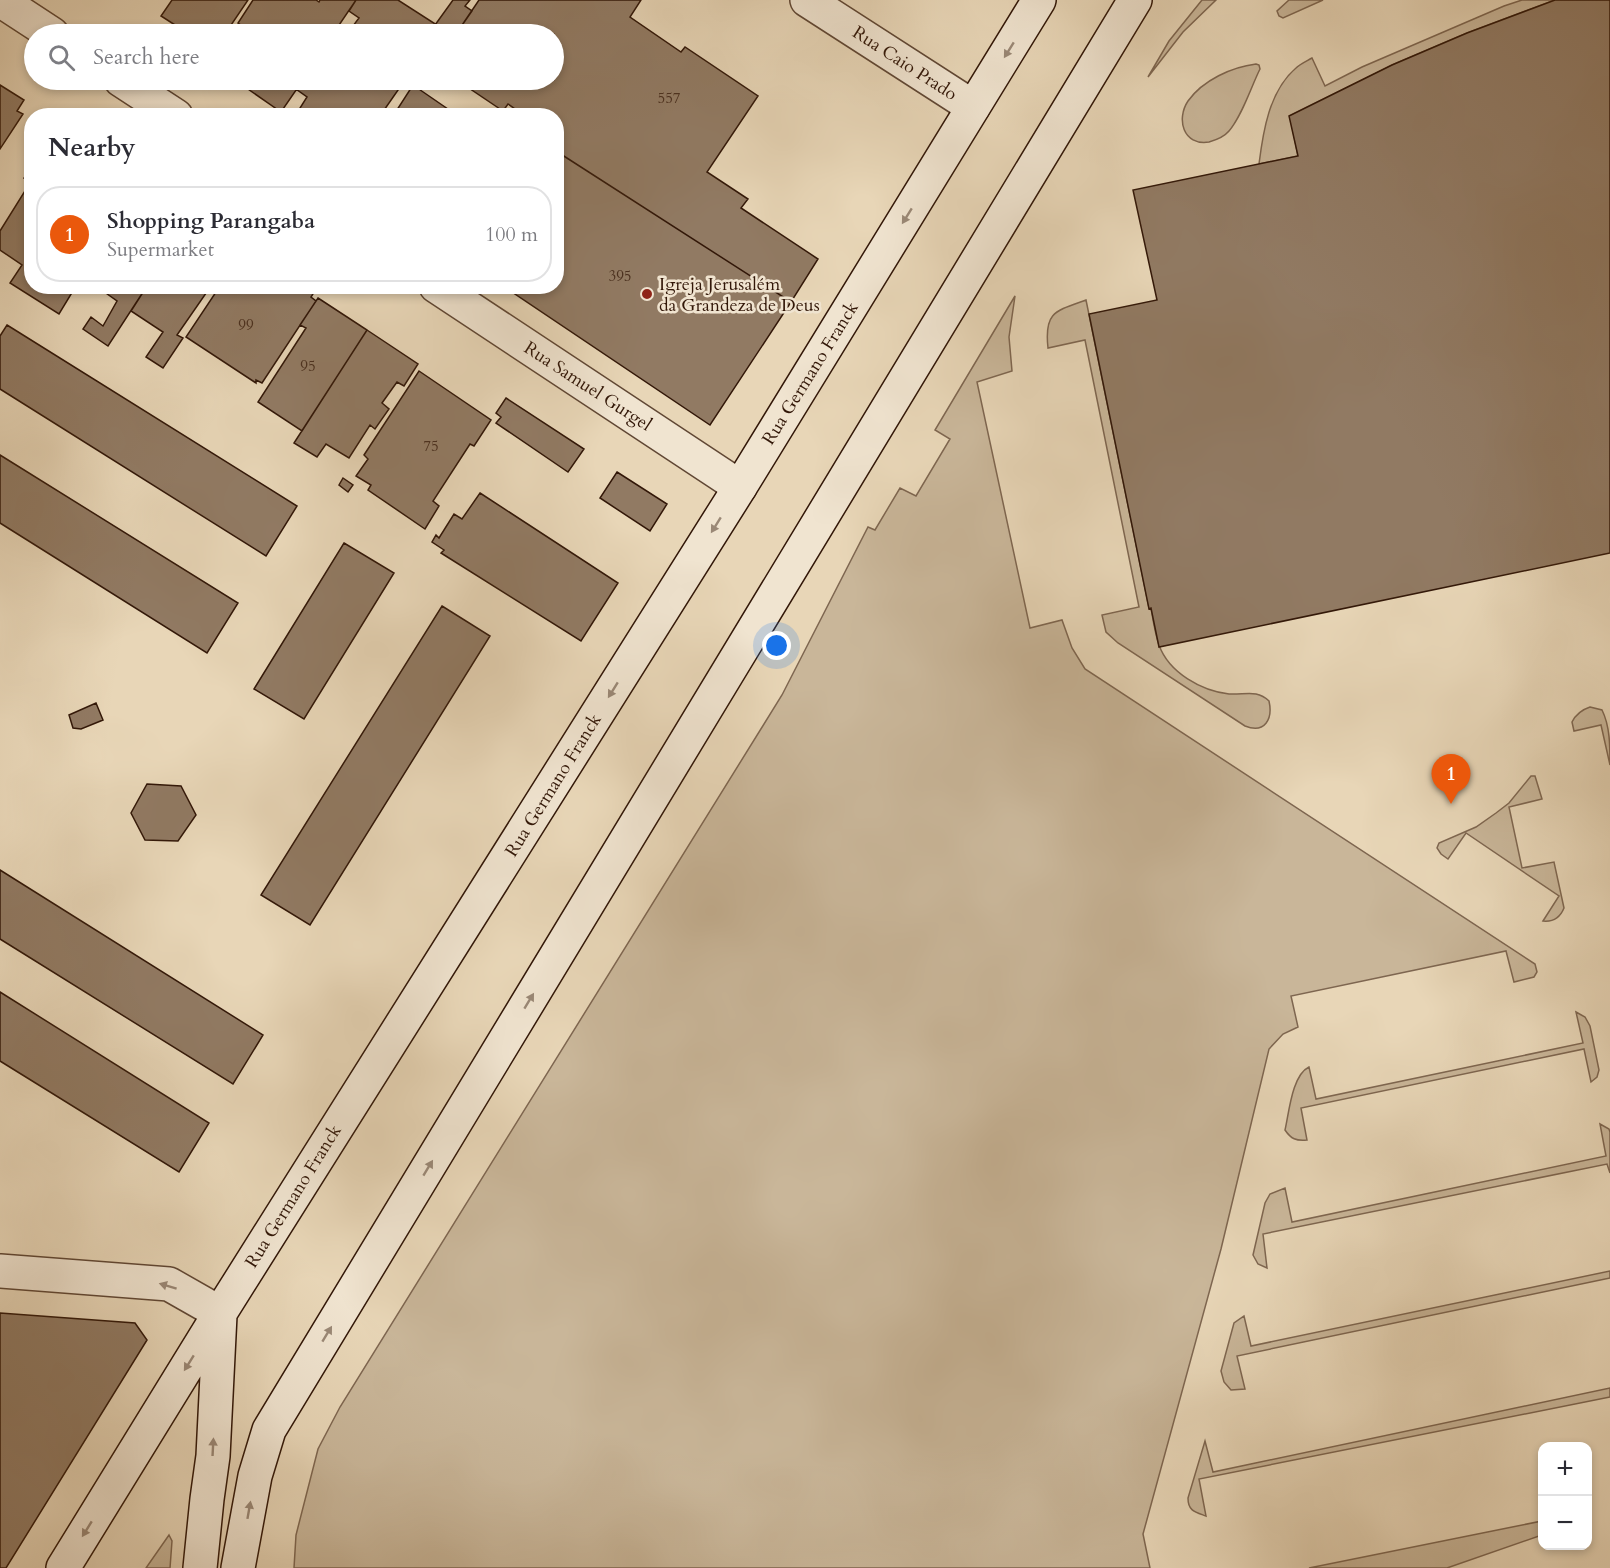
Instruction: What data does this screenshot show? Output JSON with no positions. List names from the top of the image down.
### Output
{
  "streets": {
    "main road": ["Rua Caio Prado", "Rua Germano Franck", "Rua Samuel Gurgel"]
  },
  "crossings": [
    ["Rua Caio Prado", "Rua Germano Franck"],
    ["Rua Germano Franck", "Rua Samuel Gurgel"]
  ],
  "places": ["Igreja Jerusalém da Grandeza de Deus"],
  "house_numbers": [
    "557",
    "395",
    "99",
    "95",
    "75"
  ],
  "page": {
    "search": "Search here",
    "heading": "Nearby",
    "list": [
      {
        "mark": "1",
        "name": "Shopping Parangaba",
        "note": "Supermarket",
        "value": "100 m"
      }
    ],
    "pins": "1",
    "map_buttons": ["+", "−"]
  }
}
